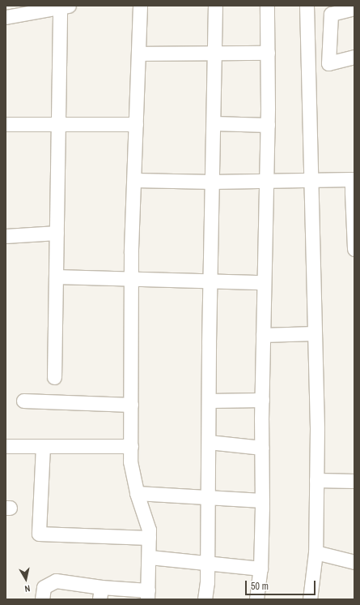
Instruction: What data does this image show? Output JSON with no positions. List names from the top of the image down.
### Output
{
  "scale_bar": "50 m",
  "north": "bottom"
}
